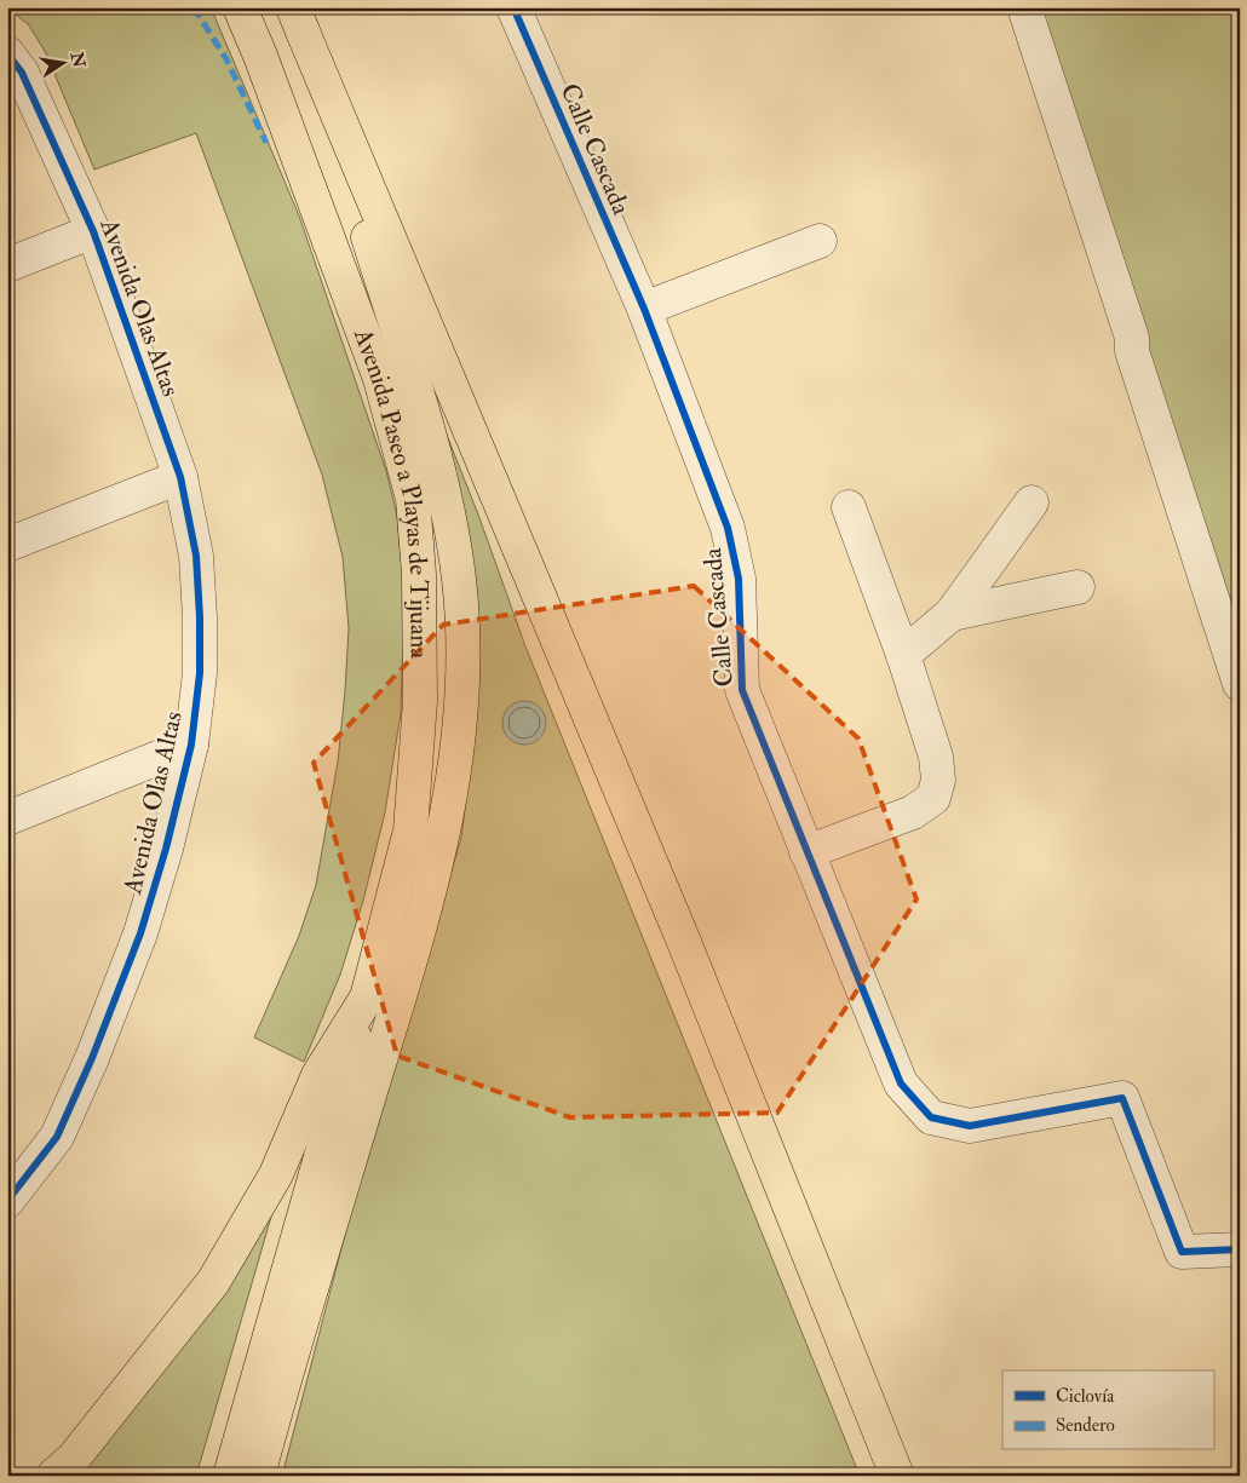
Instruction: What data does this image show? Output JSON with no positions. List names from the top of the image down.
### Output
{
  "streets": {
    "main road": ["Avenida Paseo a Playas de Tijuana"],
    "street": ["Calle Cascada", "Avenida Olas Altas"]
  },
  "legend": ["Ciclovía", "Sendero"],
  "north": "right"
}
